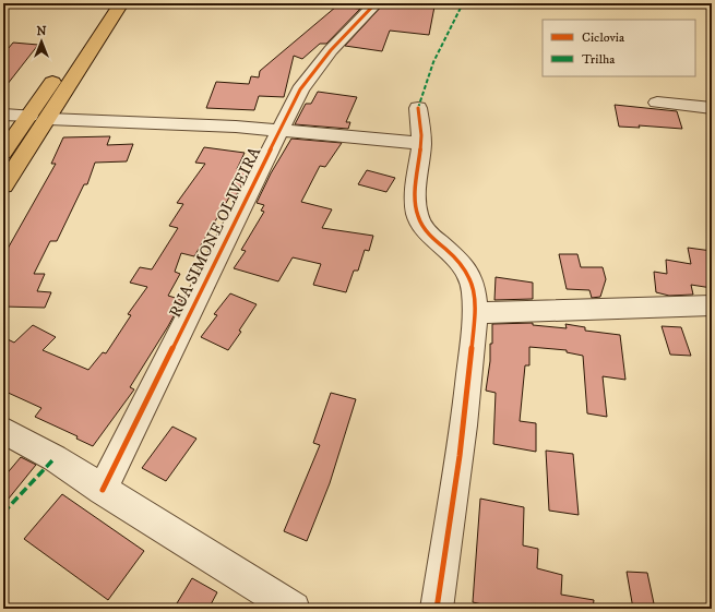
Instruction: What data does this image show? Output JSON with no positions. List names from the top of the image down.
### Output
{
  "streets": {
    "street": ["RUA SIMONE OLIVEIRA"]
  },
  "legend": ["Ciclovia", "Trilha"],
  "north": "top"
}
